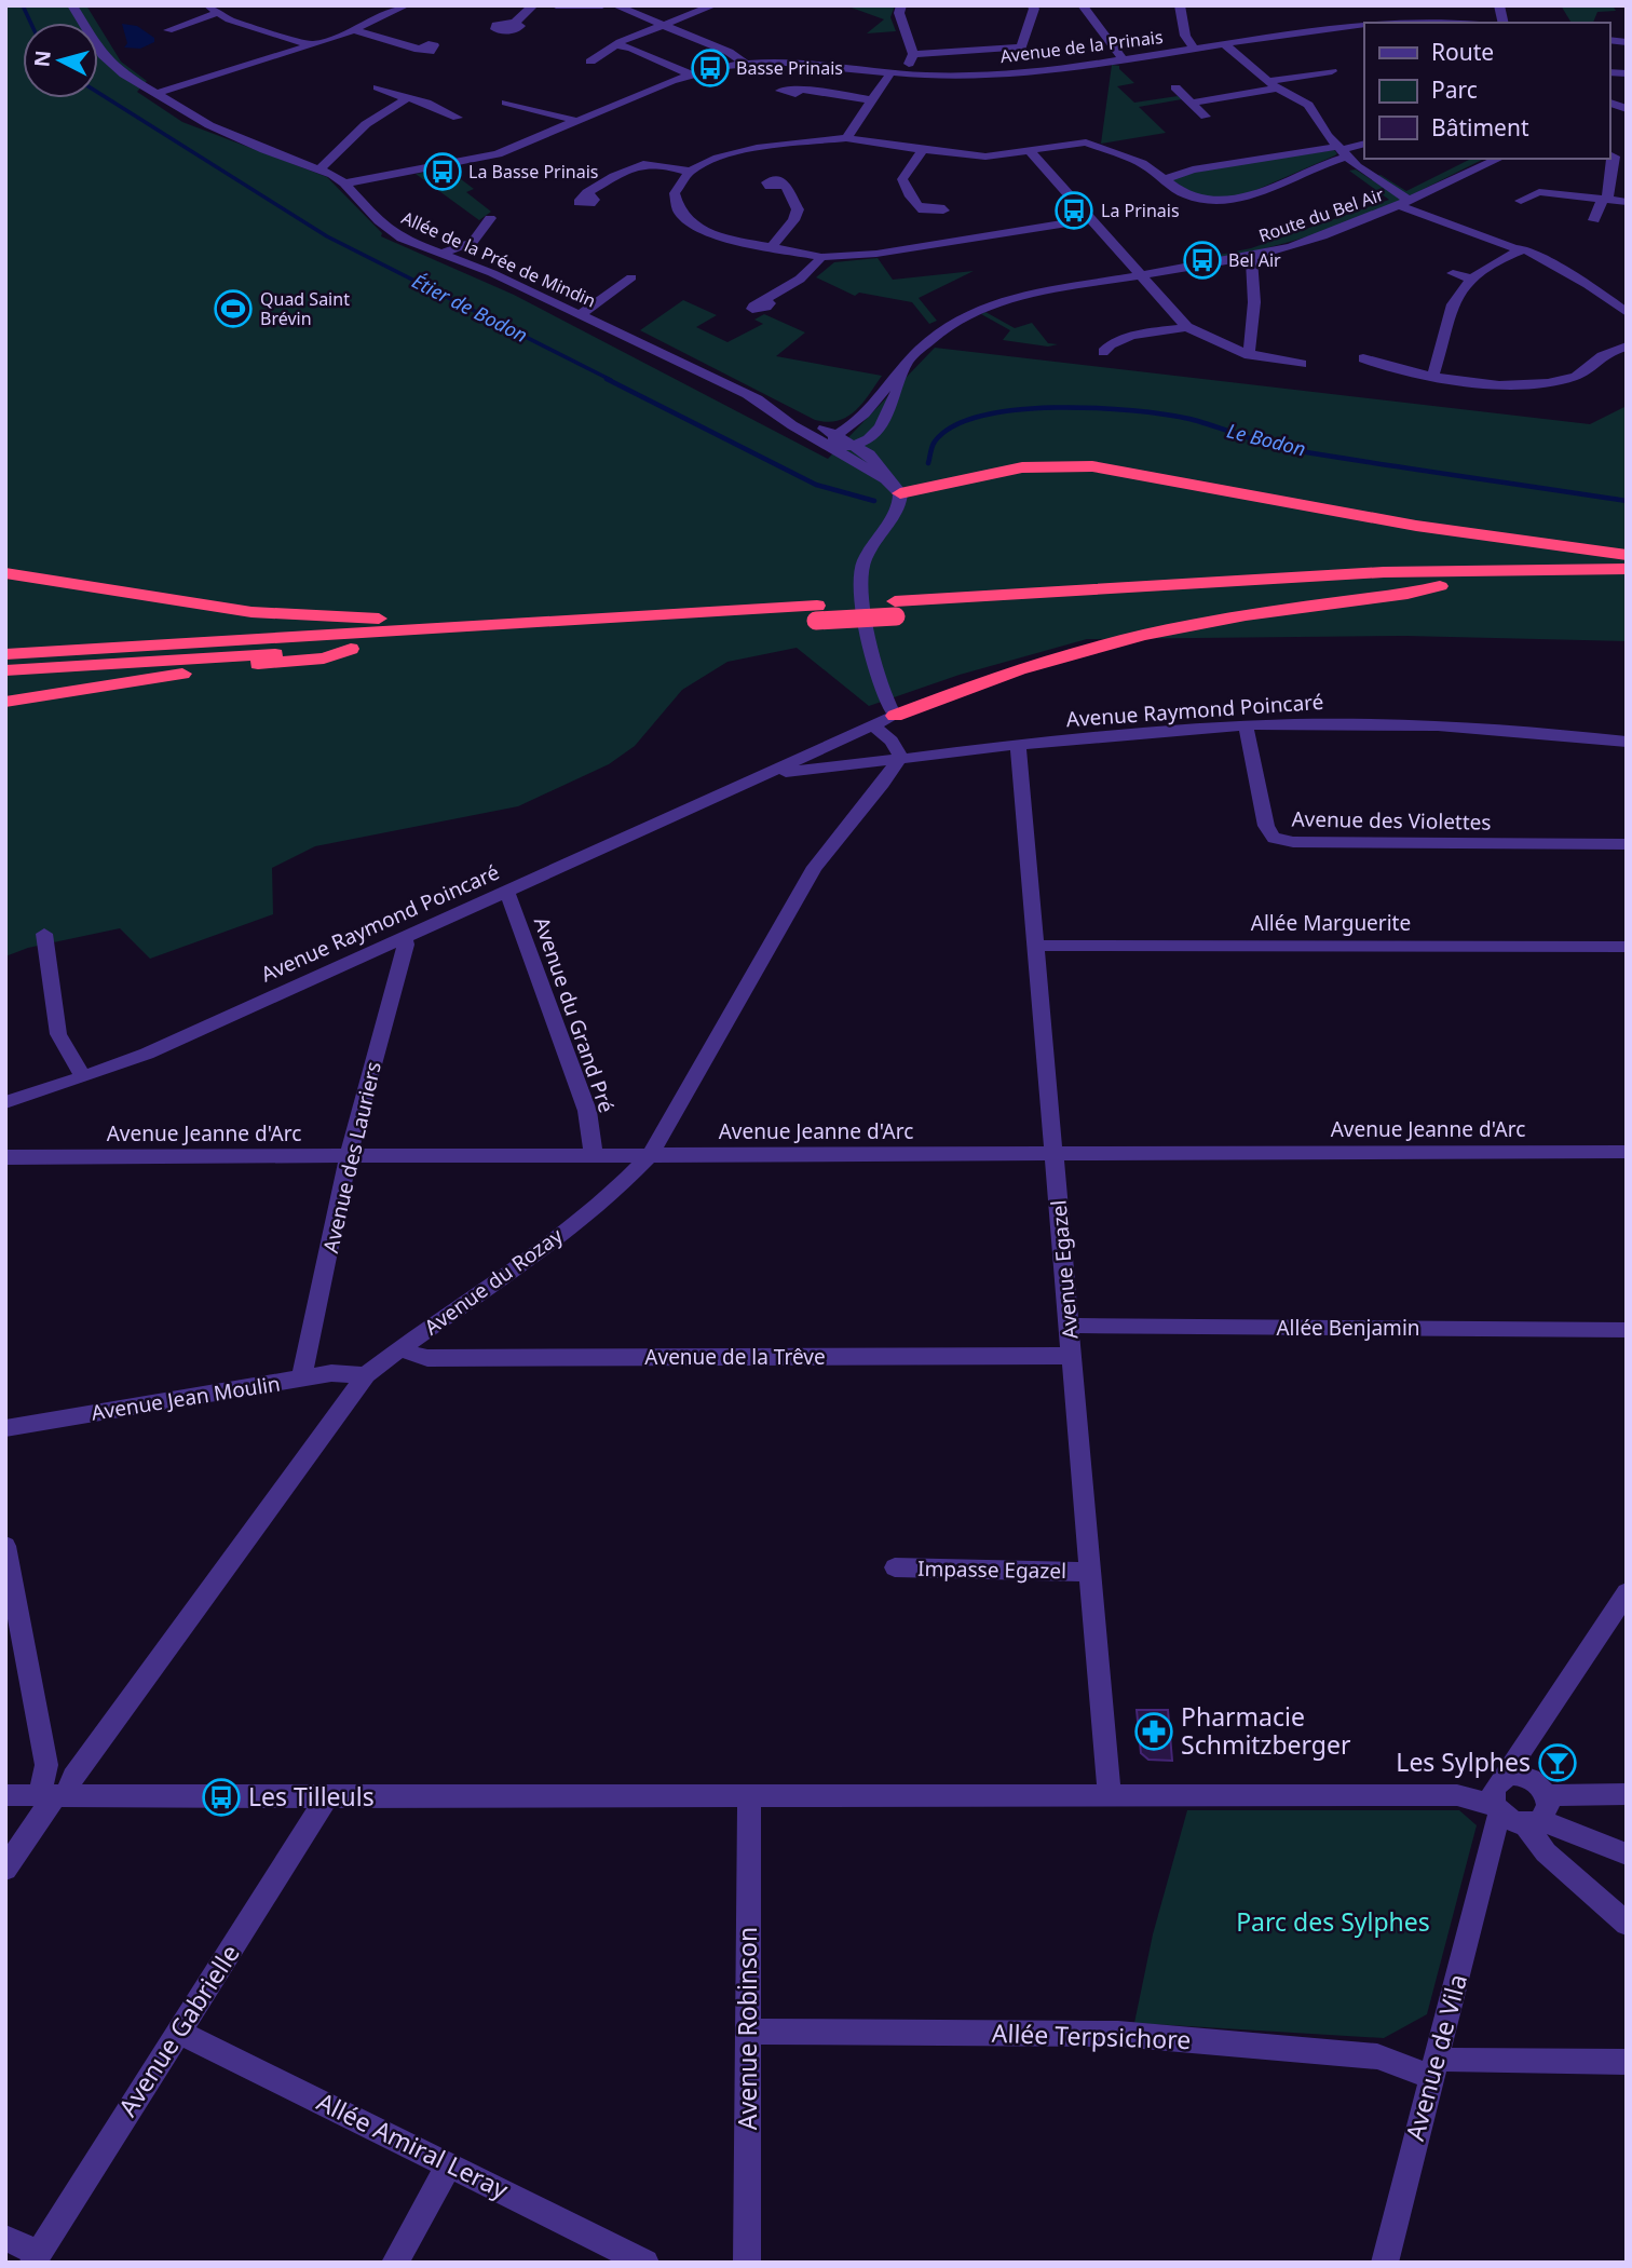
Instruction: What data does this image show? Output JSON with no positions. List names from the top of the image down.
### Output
{
  "streets": {
    "street": [
      "Avenue de la Prinais",
      "Route du Bel Air",
      "Allée de la Prée de Mindin",
      "Avenue Raymond Poincaré",
      "Avenue des Violettes",
      "Allée Marguerite",
      "Avenue du Grand Pré",
      "Avenue Jeanne d'Arc",
      "Avenue des Lauriers",
      "Avenue Egazel",
      "Avenue du Rozay",
      "Allée Benjamin",
      "Avenue de la Trêve",
      "Avenue Jean Moulin",
      "Impasse Egazel",
      "Avenue Robinson",
      "Avenue Gabrielle",
      "Allée Terpsichore",
      "Avenue de Vila",
      "Allée Amiral Leray"
    ]
  },
  "crossings": [
    ["Avenue de la Prinais", "Allée de la Prée de Mindin"],
    ["Route du Bel Air", "Allée de la Prée de Mindin"],
    ["Avenue Raymond Poincaré", "Avenue des Violettes"],
    ["Avenue Raymond Poincaré", "Avenue du Grand Pré"],
    ["Avenue Raymond Poincaré", "Avenue des Lauriers"],
    ["Avenue Raymond Poincaré", "Avenue Egazel"],
    ["Avenue Raymond Poincaré", "Avenue du Rozay"],
    ["Allée Marguerite", "Avenue Egazel"],
    ["Avenue du Grand Pré", "Avenue Jeanne d'Arc"],
    ["Avenue Jeanne d'Arc", "Avenue des Lauriers"],
    ["Avenue Jeanne d'Arc", "Avenue Egazel"],
    ["Avenue Jeanne d'Arc", "Avenue du Rozay"],
    ["Avenue des Lauriers", "Avenue Jean Moulin"],
    ["Avenue Egazel", "Allée Benjamin"],
    ["Avenue Egazel", "Avenue de la Trêve"],
    ["Avenue Egazel", "Impasse Egazel"],
    ["Avenue du Rozay", "Avenue de la Trêve"],
    ["Avenue du Rozay", "Avenue Jean Moulin"],
    ["Avenue Robinson", "Allée Terpsichore"],
    ["Avenue Gabrielle", "Allée Amiral Leray"],
    ["Allée Terpsichore", "Avenue de Vila"]
  ],
  "water": ["Étier de Bodon", "Le Bodon"],
  "parks": ["Parc des Sylphes"],
  "places": {
    "bus stop": [
      "Basse Prinais",
      "La Basse Prinais",
      "La Prinais",
      "Bel Air",
      "Les Tilleuls"
    ],
    "sports": ["Quad Saint Brévin"],
    "pharmacy": ["Pharmacie Schmitzberger"],
    "bar": ["Les Sylphes"]
  },
  "legend": ["Route", "Parc", "Bâtiment"],
  "north": "left"
}
